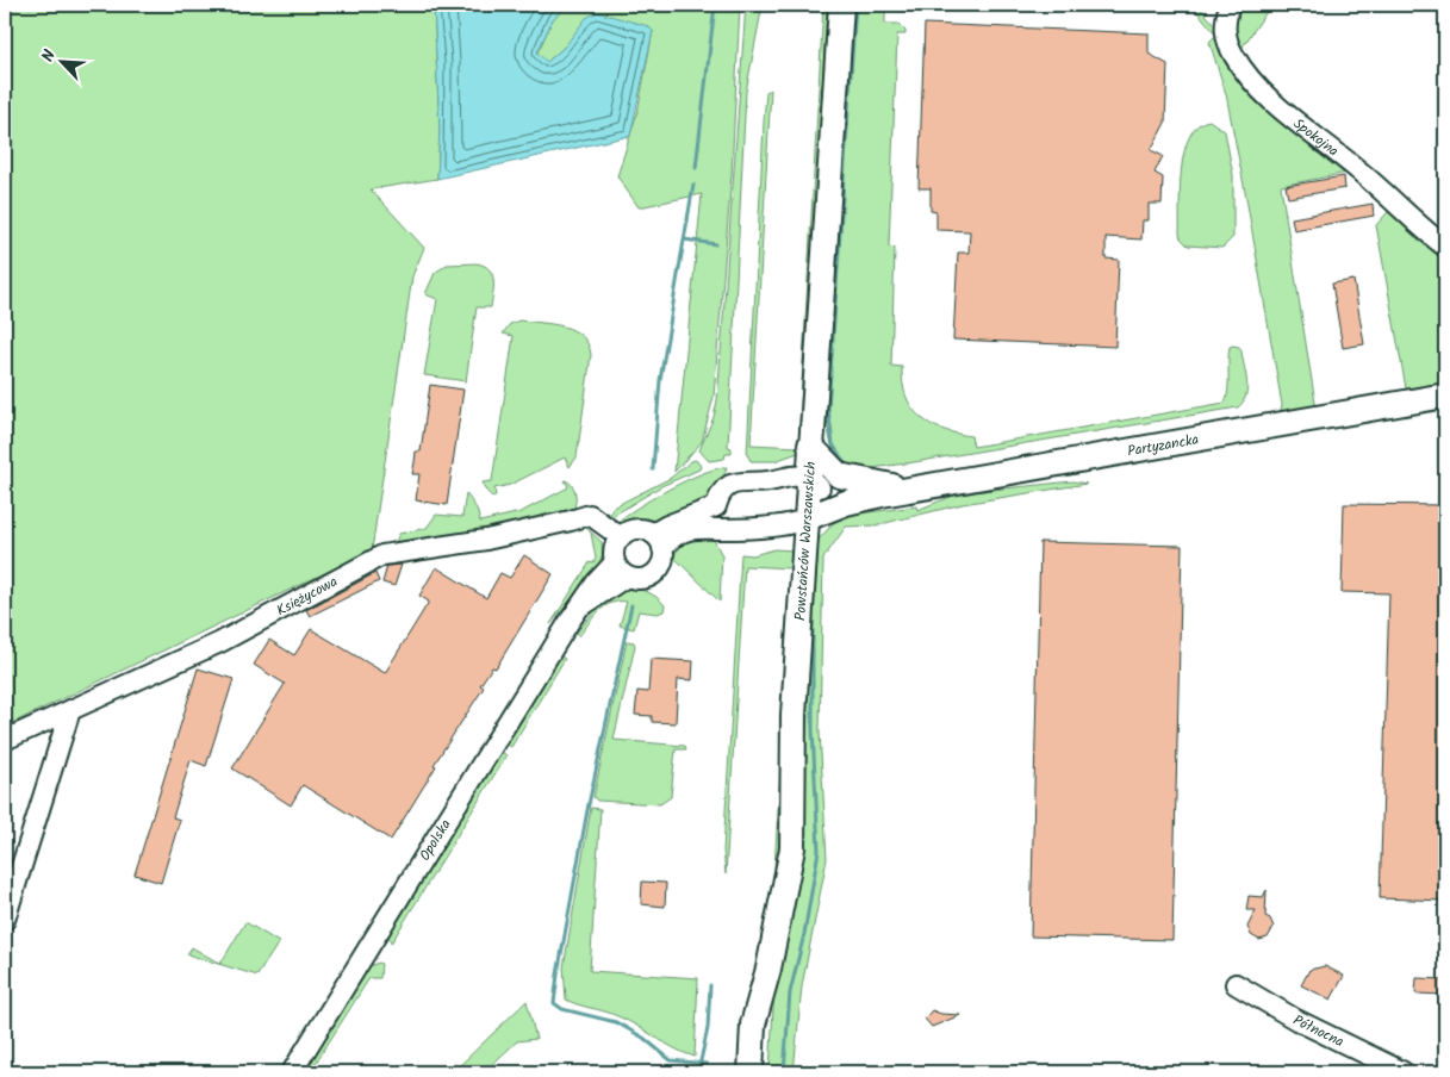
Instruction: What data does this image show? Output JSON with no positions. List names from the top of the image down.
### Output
{
  "streets": {
    "main road": ["Partyzancka", "Powstańców Warszawskich"],
    "street": [
      "Spokojna",
      "Księżycowa",
      "Opolska",
      "Północna"
    ]
  },
  "crossings": [
    ["Partyzancka", "Powstańców Warszawskich"],
    ["Księżycowa", "Opolska"]
  ],
  "north": "top left"
}
